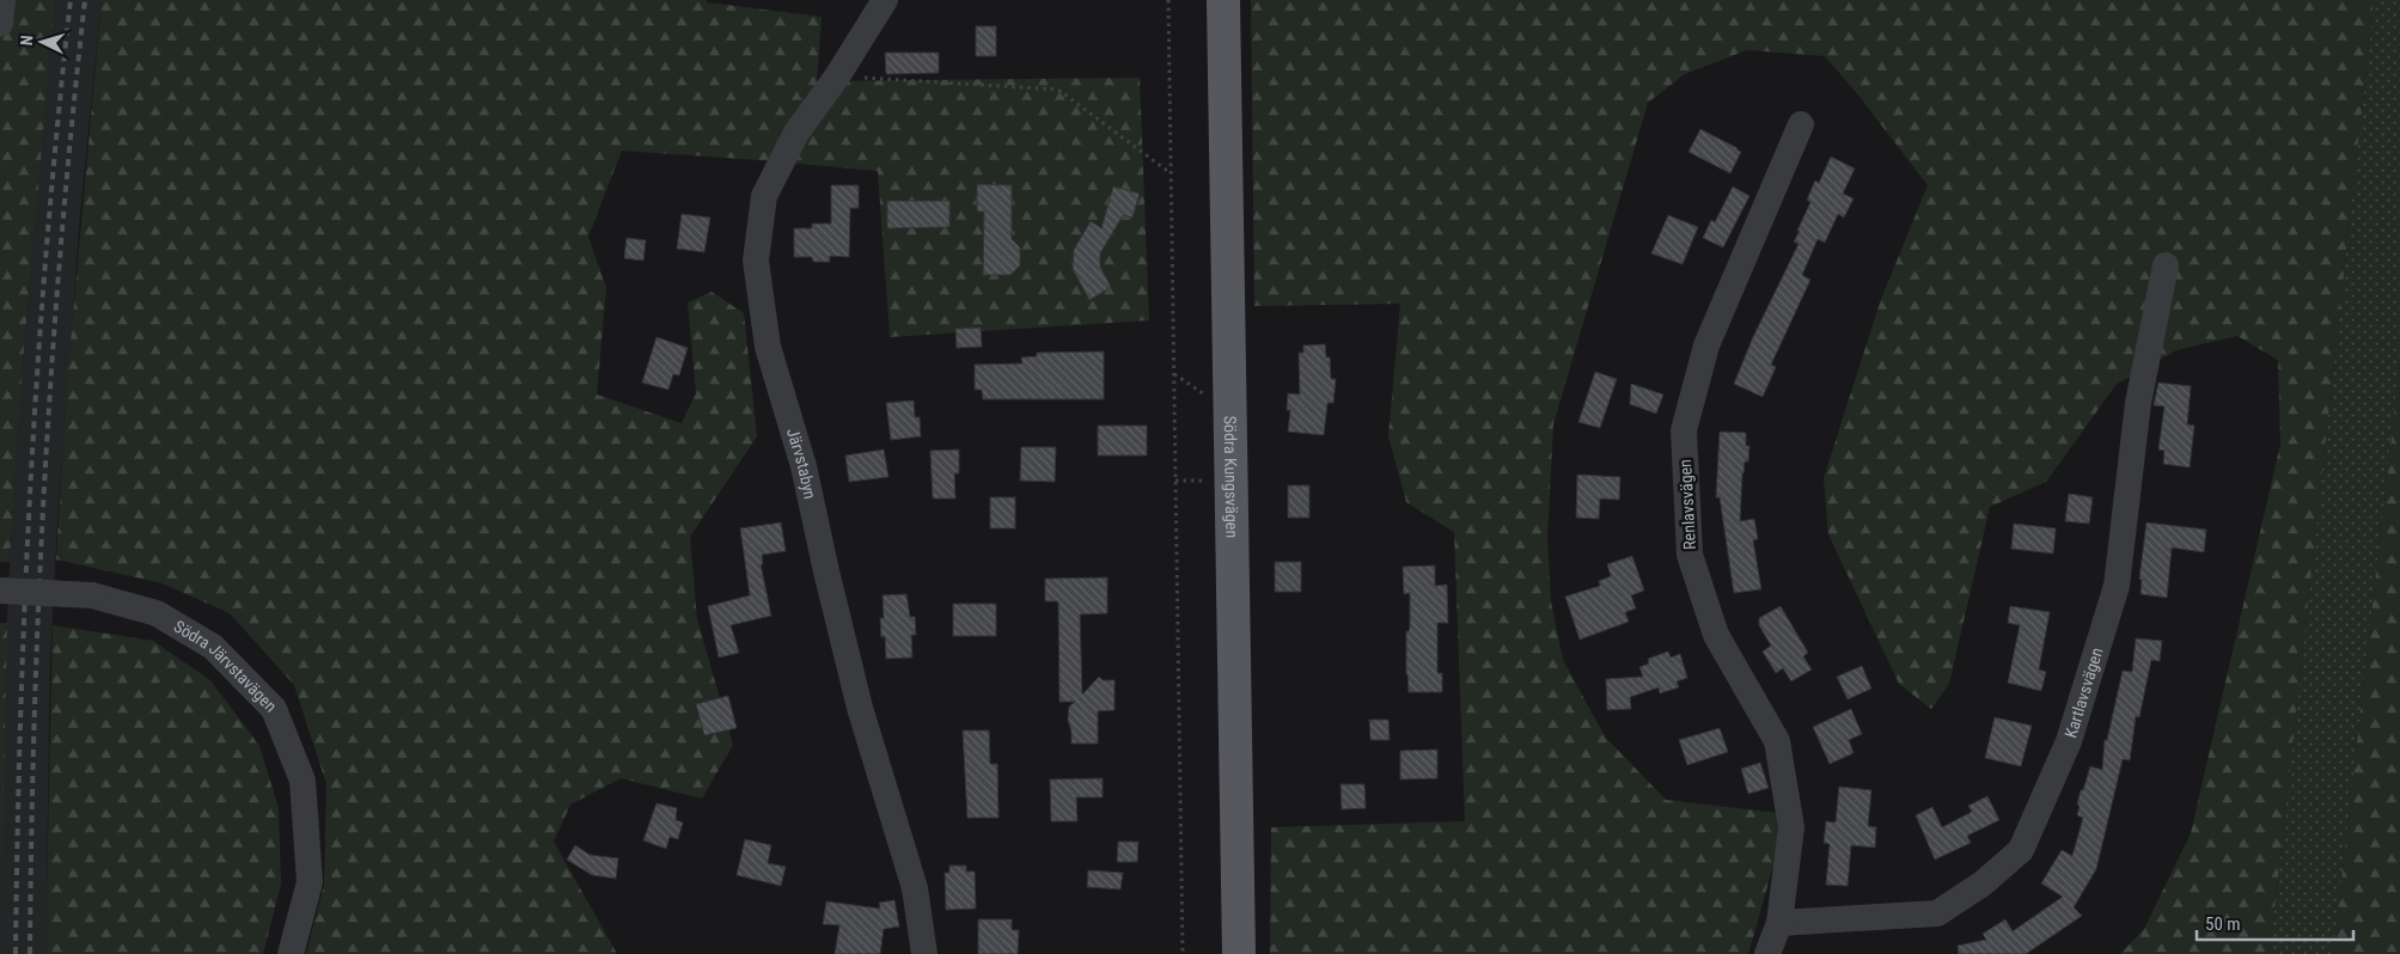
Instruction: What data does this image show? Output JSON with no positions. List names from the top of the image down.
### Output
{
  "streets": {
    "main road": ["Södra Kungsvägen"],
    "street": [
      "Järvstabyn",
      "Renlavsvägen",
      "Södra Järvstavägen",
      "Kartlavsvägen"
    ]
  },
  "crossings": [
    ["Renlavsvägen", "Kartlavsvägen"]
  ],
  "scale_bar": "50 m",
  "north": "left"
}
